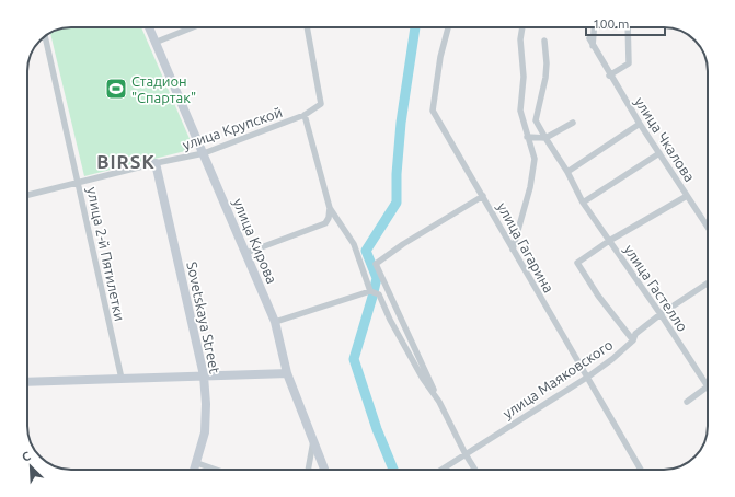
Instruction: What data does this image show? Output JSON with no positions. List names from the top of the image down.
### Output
{
  "streets": {
    "street": [
      "улица Крупской",
      "улица Чкалова",
      "улица Кирова",
      "улица Гагарина",
      "улица 2-й Пятилетки",
      "улица Гастелло",
      "Sovetskaya Street",
      "улица Маяковского"
    ]
  },
  "crossings": [
    ["улица Крупской", "улица Кирова"],
    ["улица Крупской", "улица 2-й Пятилетки"],
    ["улица Крупской", "Sovetskaya Street"],
    ["улица Гагарина", "улица Маяковского"],
    ["улица Гастелло", "улица Маяковского"]
  ],
  "districts": ["BIRSK"],
  "places": {
    "sports": ["Стадион \"Спартак\""]
  },
  "scale_bar": "100 m",
  "north": "top left"
}
